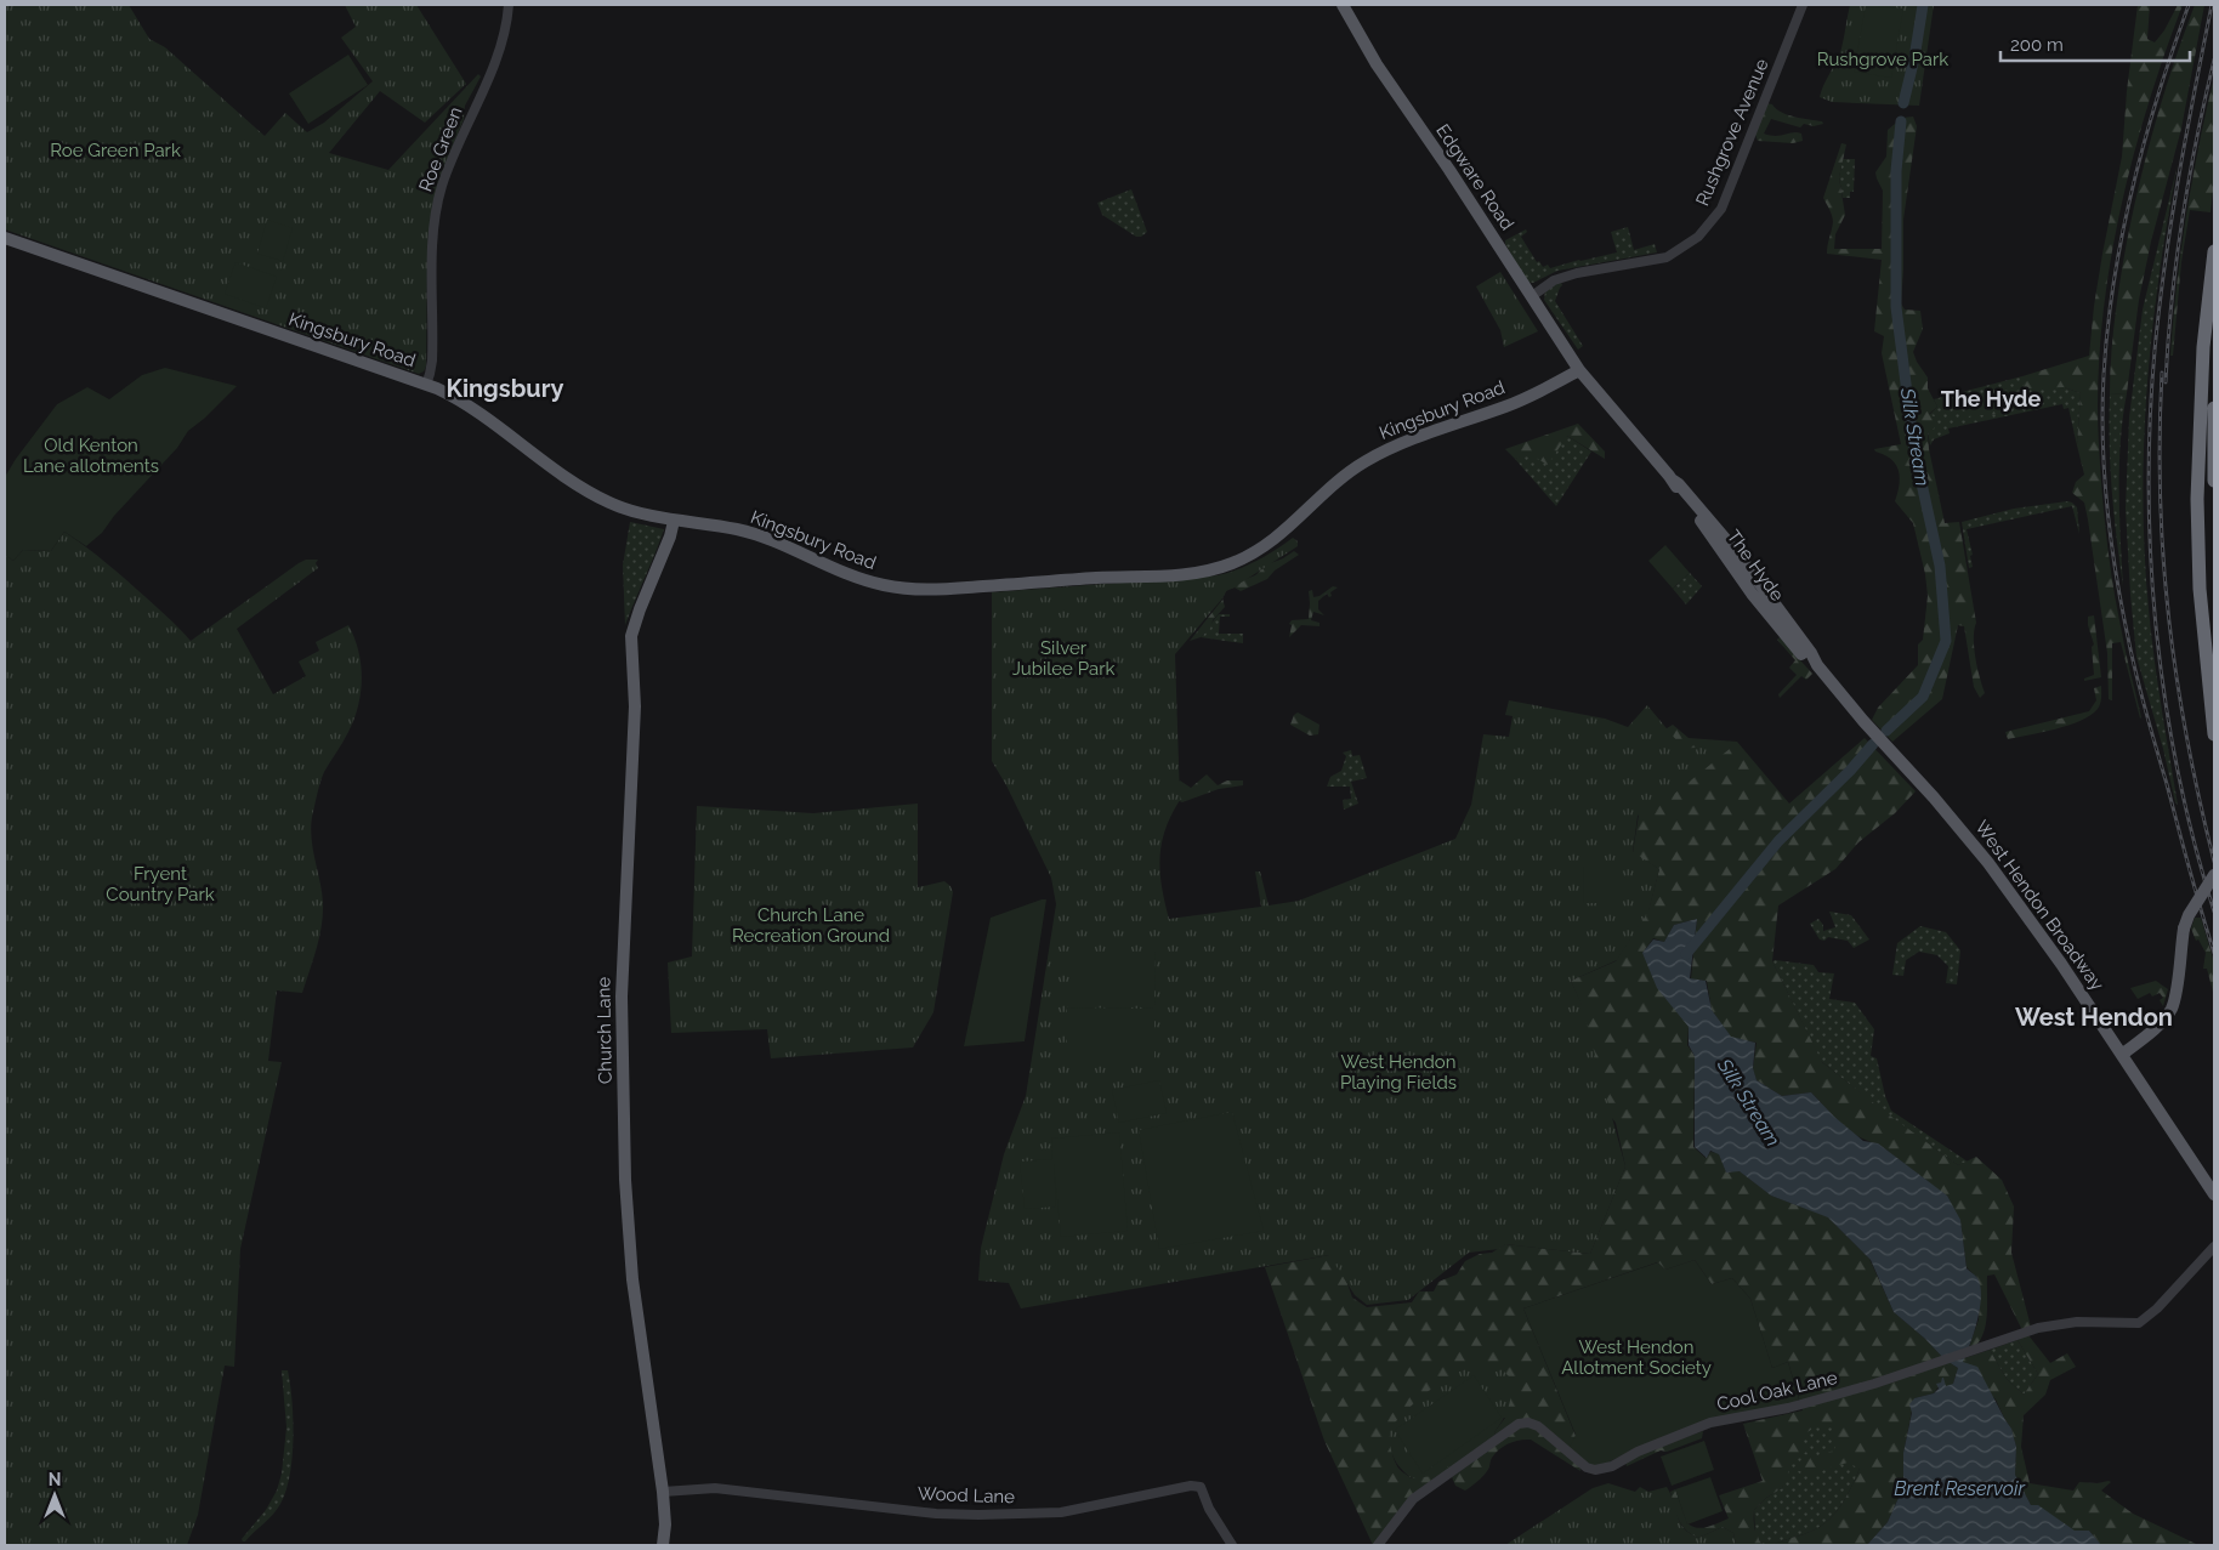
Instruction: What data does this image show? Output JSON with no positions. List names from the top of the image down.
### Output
{
  "streets": {
    "main road": [
      "Edgware Road",
      "Kingsbury Road",
      "The Hyde",
      "West Hendon Broadway",
      "Church Lane"
    ],
    "street": [
      "Rushgrove Avenue",
      "Roe Green",
      "Cool Oak Lane",
      "Wood Lane"
    ]
  },
  "crossings": [
    ["Rushgrove Avenue", "Edgware Road"],
    ["Roe Green", "Kingsbury Road"],
    ["Edgware Road", "Kingsbury Road"],
    ["Edgware Road", "The Hyde"],
    ["Kingsbury Road", "The Hyde"],
    ["Kingsbury Road", "Church Lane"],
    ["The Hyde", "West Hendon Broadway"],
    ["Church Lane", "Wood Lane"]
  ],
  "districts": ["Kingsbury", "The Hyde", "West Hendon"],
  "water": ["Silk Stream", "Brent Reservoir"],
  "parks": [
    "Rushgrove Park",
    "Roe Green Park",
    "Old Kenton Lane allotments",
    "Silver Jubilee Park",
    "Fryent Country Park",
    "Church Lane Recreation Ground",
    "West Hendon Playing Fields",
    "West Hendon Allotment Society"
  ],
  "scale_bar": "200 m",
  "north": "top"
}
